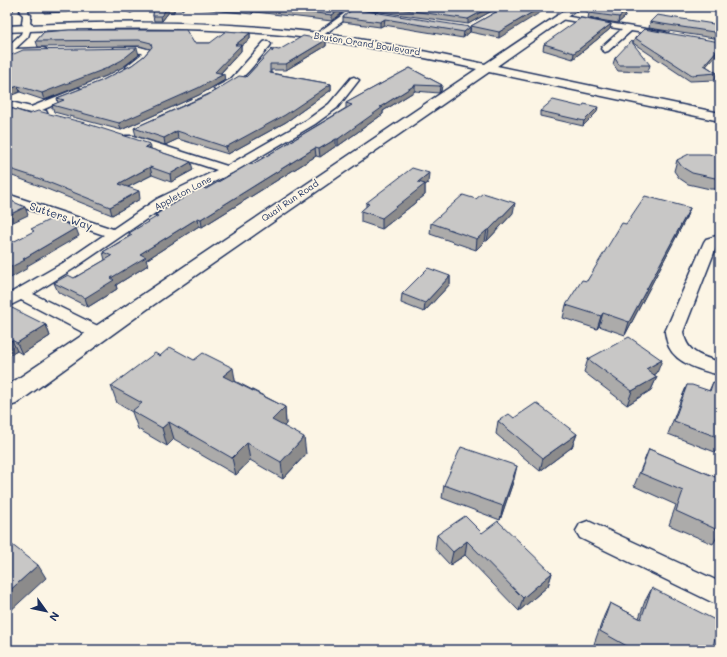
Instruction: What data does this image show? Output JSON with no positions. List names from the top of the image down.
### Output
{
  "streets": {
    "main road": ["Bruton Orand Boulevard", "Quail Run Road"],
    "street": ["Appleton Lane", "Sutters Way"]
  },
  "crossings": [
    ["Bruton Orand Boulevard", "Quail Run Road"],
    ["Appleton Lane", "Sutters Way"]
  ],
  "north": "bottom right"
}
